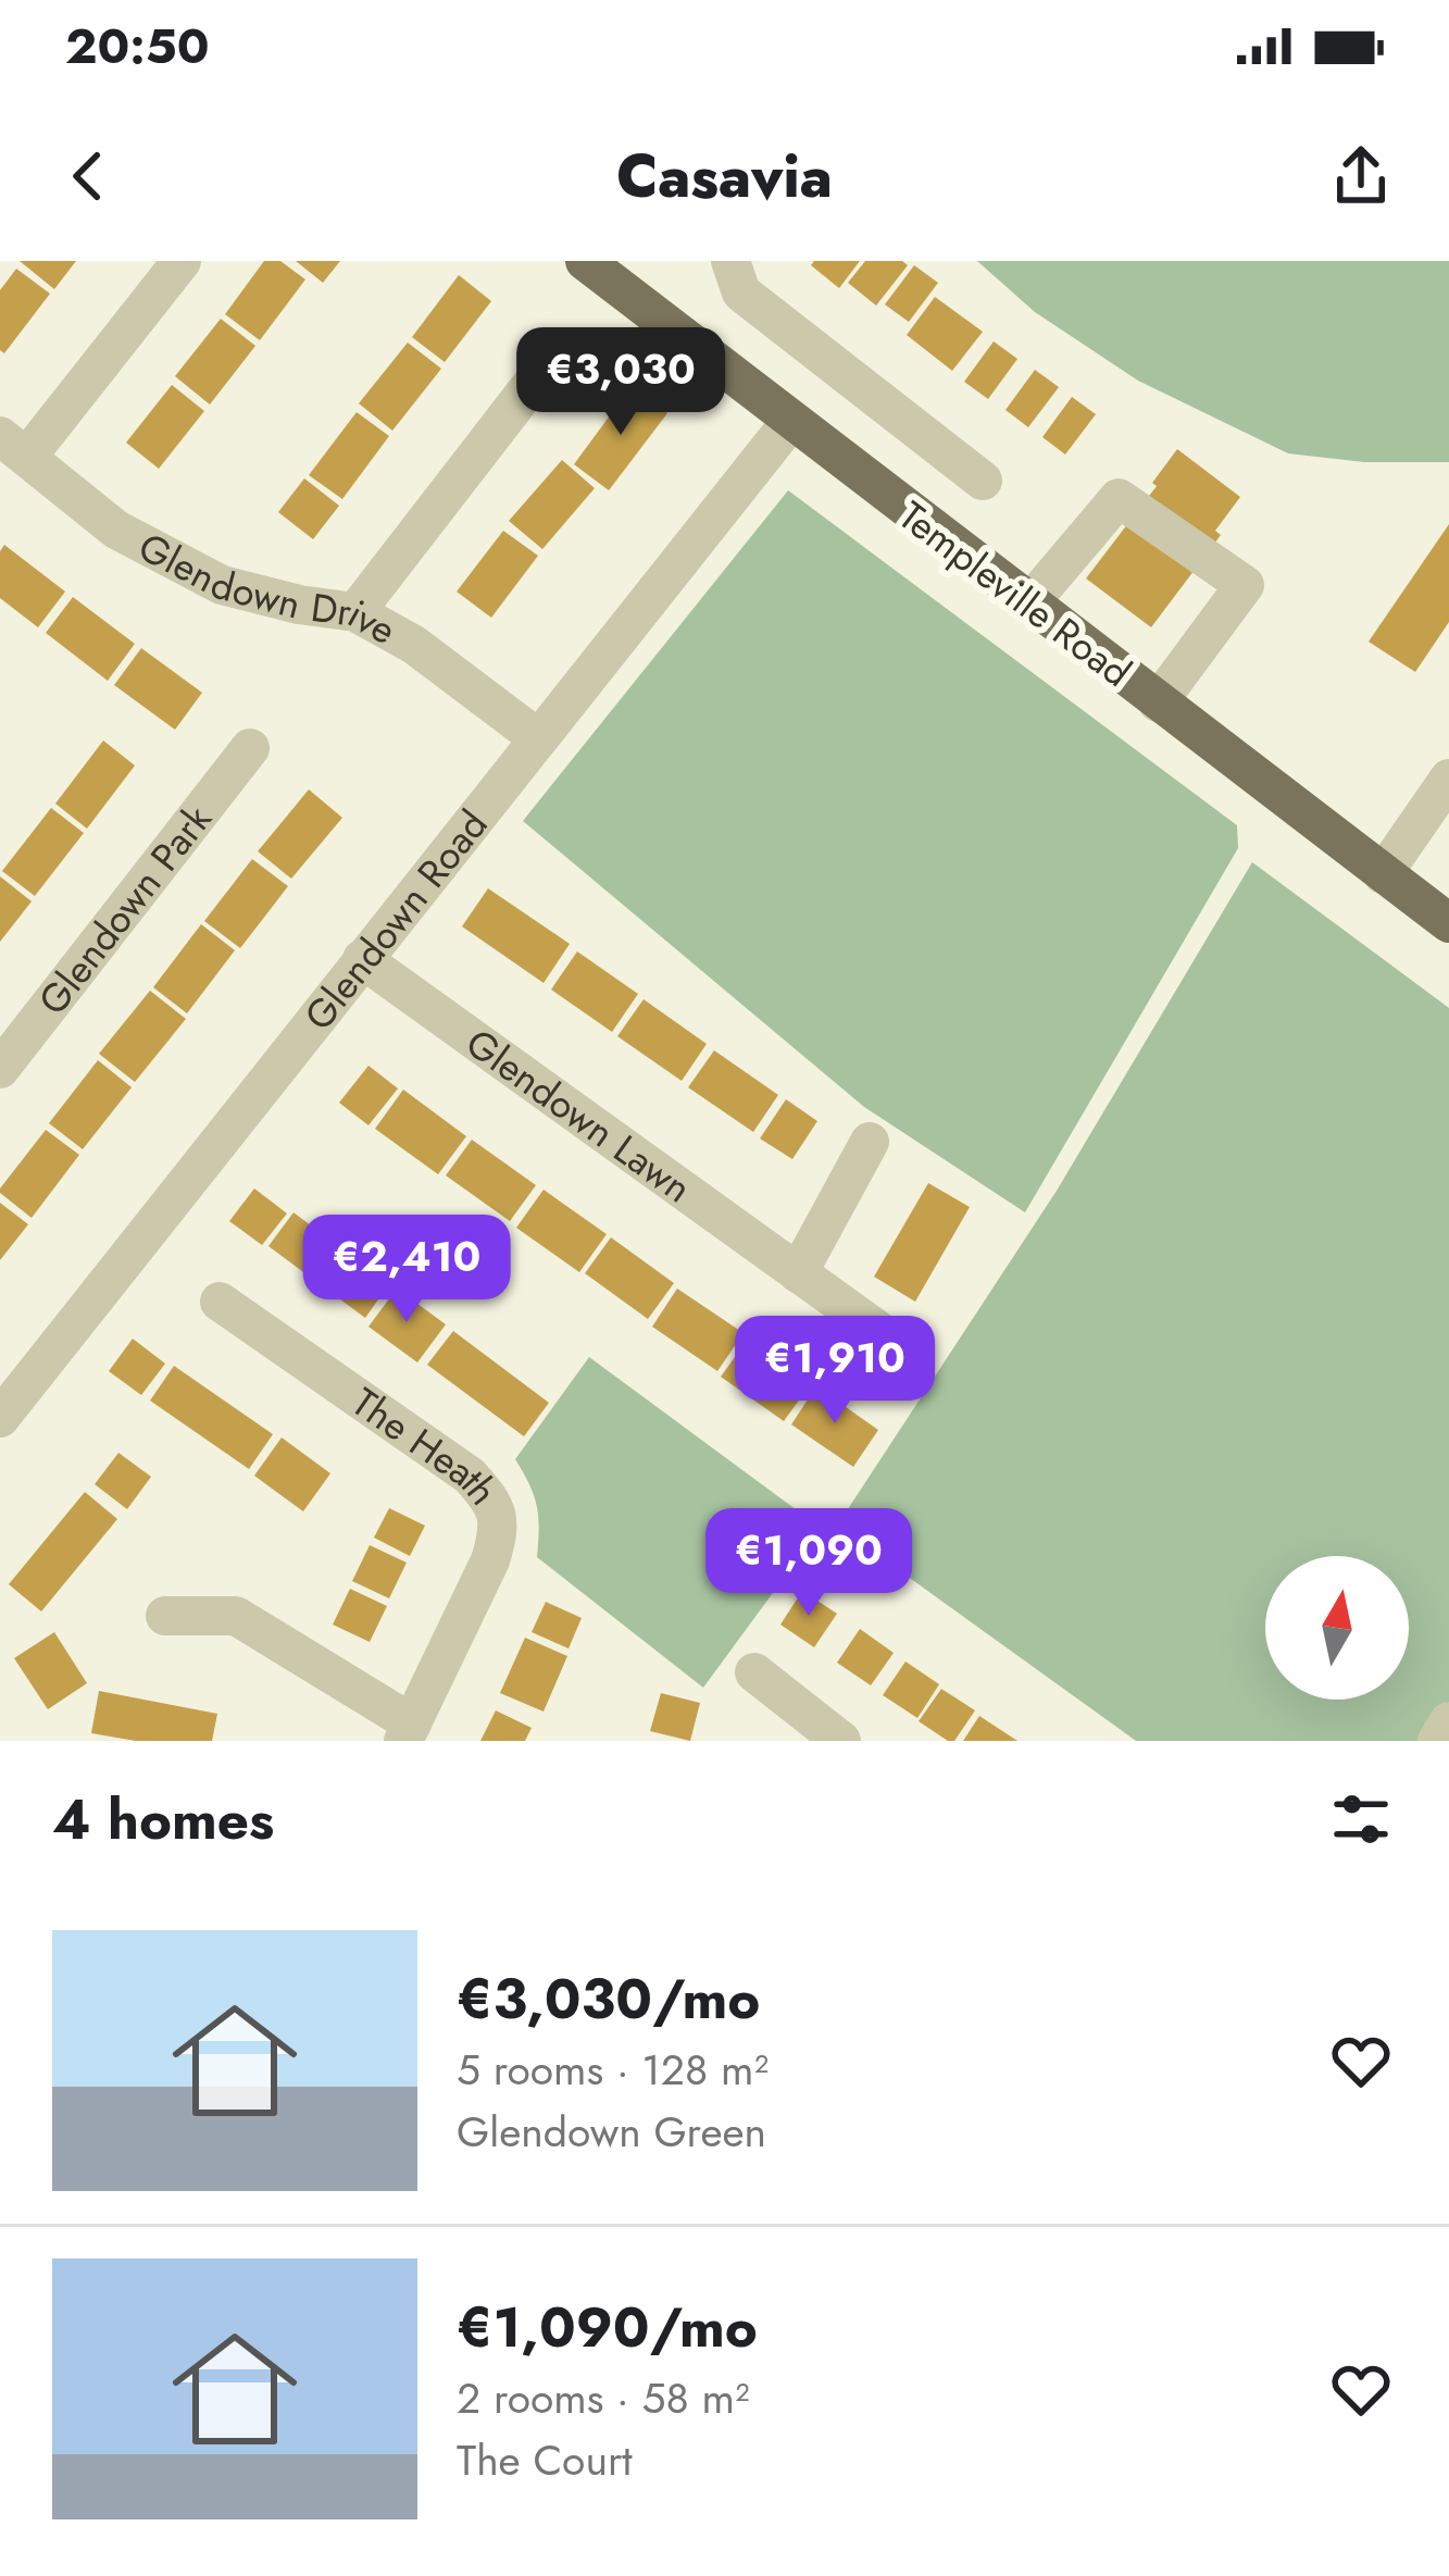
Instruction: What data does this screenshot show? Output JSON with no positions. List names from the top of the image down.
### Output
{
  "streets": {
    "main road": ["Templeville Road"],
    "street": [
      "Glendown Drive",
      "Glendown Park",
      "Glendown Road",
      "Glendown Lawn",
      "The Heath"
    ]
  },
  "crossings": [
    ["Glendown Drive", "Glendown Road"],
    ["Templeville Road", "Glendown Road"],
    ["Glendown Road", "Glendown Lawn"]
  ],
  "north": "top",
  "page": {
    "status": "20:50",
    "header": "Casavia",
    "price": [
      "€3,030",
      "€2,410",
      "€1,910",
      "€1,090"
    ],
    "heading": "4 homes",
    "list": [
      {
        "name": "€3,030/mo",
        "note": "5 rooms · 128 m² · Glendown Green"
      },
      {
        "name": "€1,090/mo",
        "note": "2 rooms · 58 m² · The Court"
      }
    ]
  }
}
